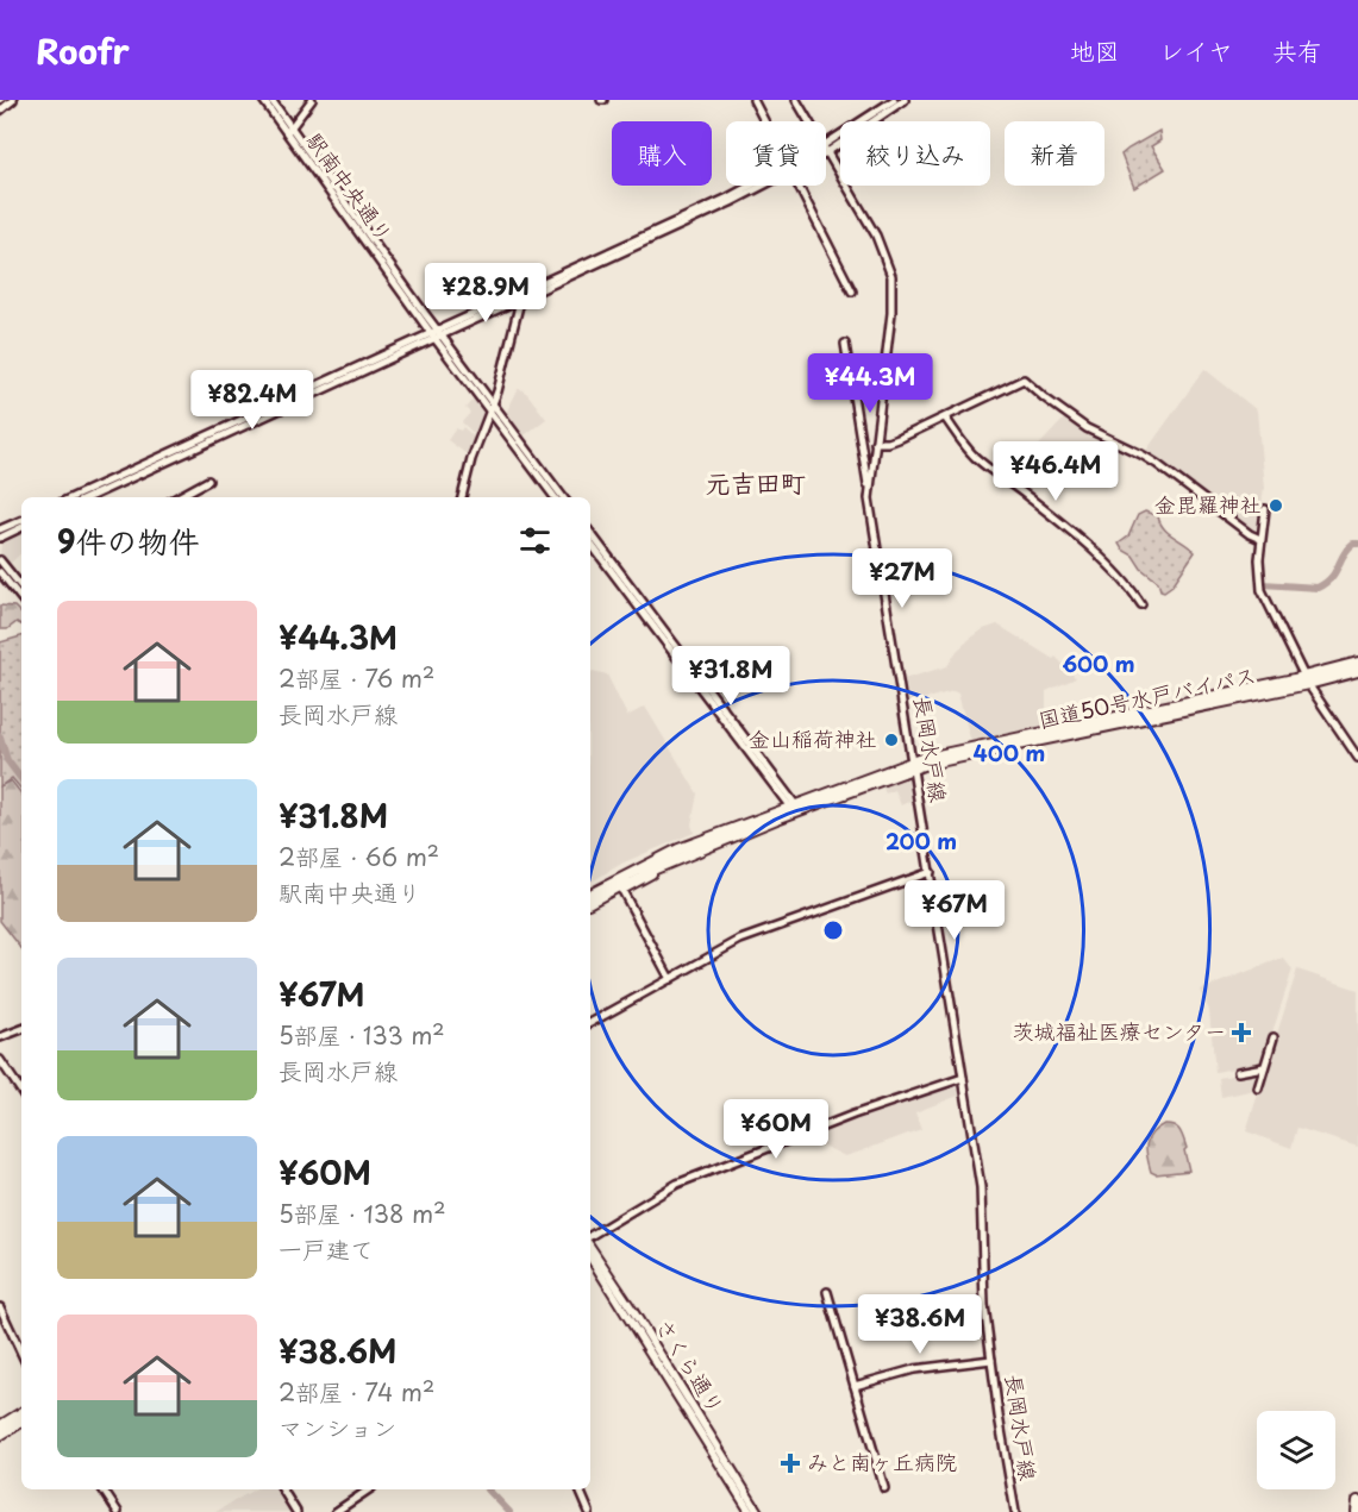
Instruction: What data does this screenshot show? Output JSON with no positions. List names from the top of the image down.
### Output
{
  "streets": {
    "highway": ["国道50号水戸バイパス"],
    "main road": ["さくら通り"],
    "street": ["駅南中央通り", "長岡水戸線"]
  },
  "crossings": [
    ["国道50号水戸バイパス", "長岡水戸線"]
  ],
  "districts": ["元吉田町"],
  "places": {
    "other": ["金毘羅神社", "金山稲荷神社"],
    "health": ["茨城福祉医療センター", "みと南ヶ丘病院"]
  },
  "page": {
    "header": "Roofr",
    "nav": ["地図", "レイヤ", "共有"],
    "chip": [
      "購入",
      "賃貸",
      "絞り込み",
      "新着"
    ],
    "price": [
      "¥28.9M",
      "¥44.3M",
      "¥82.4M",
      "¥46.4M",
      "¥27M",
      "¥31.8M",
      "¥67M",
      "¥60M",
      "¥38.6M"
    ],
    "heading": "9件の物件",
    "list": [
      {
        "name": "¥44.3M",
        "note": "2部屋 · 76 m² · 長岡水戸線"
      },
      {
        "name": "¥31.8M",
        "note": "2部屋 · 66 m² · 駅南中央通り"
      },
      {
        "name": "¥67M",
        "note": "5部屋 · 133 m² · 長岡水戸線"
      },
      {
        "name": "¥60M",
        "note": "5部屋 · 138 m² · 一戸建て"
      },
      {
        "name": "¥38.6M",
        "note": "2部屋 · 74 m² · マンション"
      }
    ]
  },
  "rings": ["600 m", "400 m", "200 m"]
}
